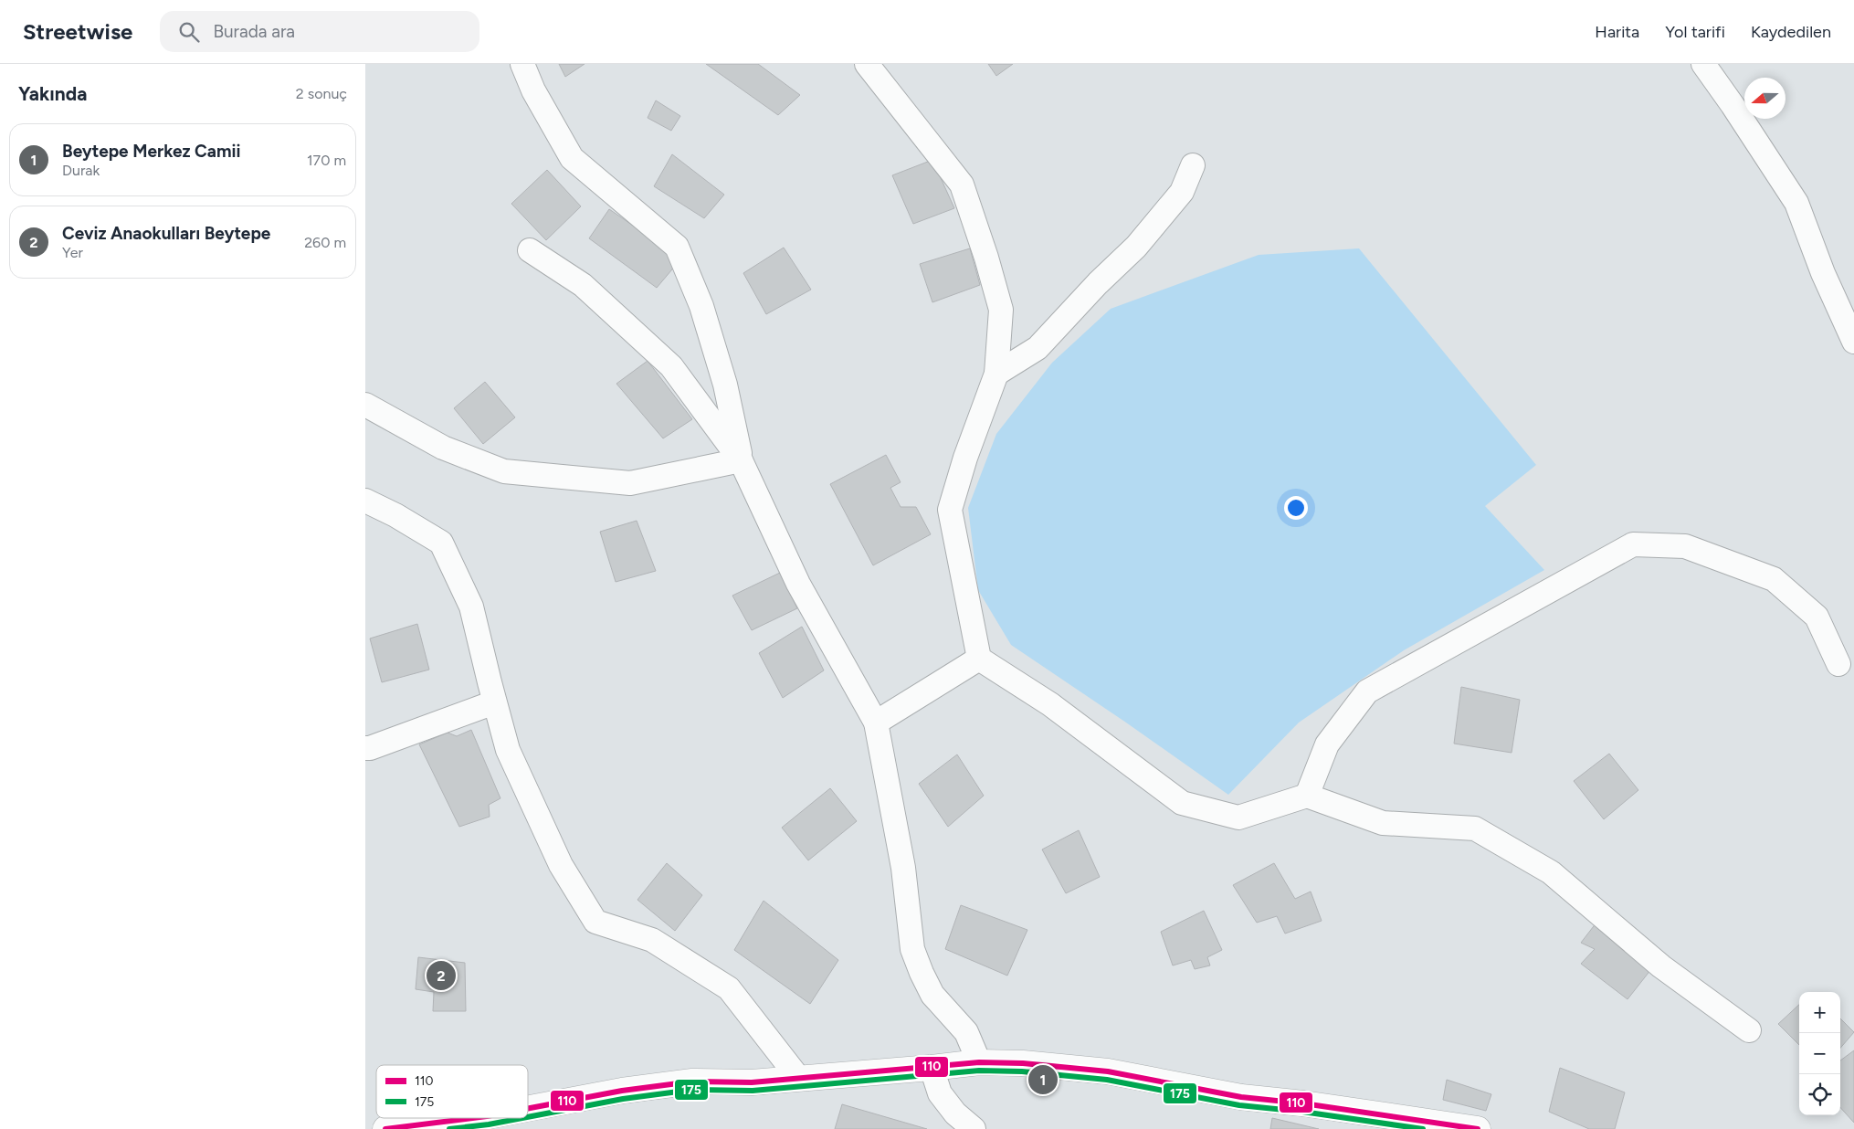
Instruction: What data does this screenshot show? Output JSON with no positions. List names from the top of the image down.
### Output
{
  "lines": ["transit line 110", "transit line 175"],
  "legend": ["110", "175"],
  "north": "left",
  "page": {
    "header": "Streetwise",
    "search": "Burada ara",
    "nav": ["Harita", "Yol tarifi", "Kaydedilen"],
    "heading": ["Yakında", "2 sonuç"],
    "list": [
      {
        "mark": "1",
        "name": "Beytepe Merkez Camii",
        "note": "Durak",
        "value": "170 m"
      },
      {
        "mark": "2",
        "name": "Ceviz Anaokulları Beytepe",
        "note": "Yer",
        "value": "260 m"
      }
    ],
    "pins": ["2", "1"],
    "map_buttons": ["+", "−"]
  }
}
